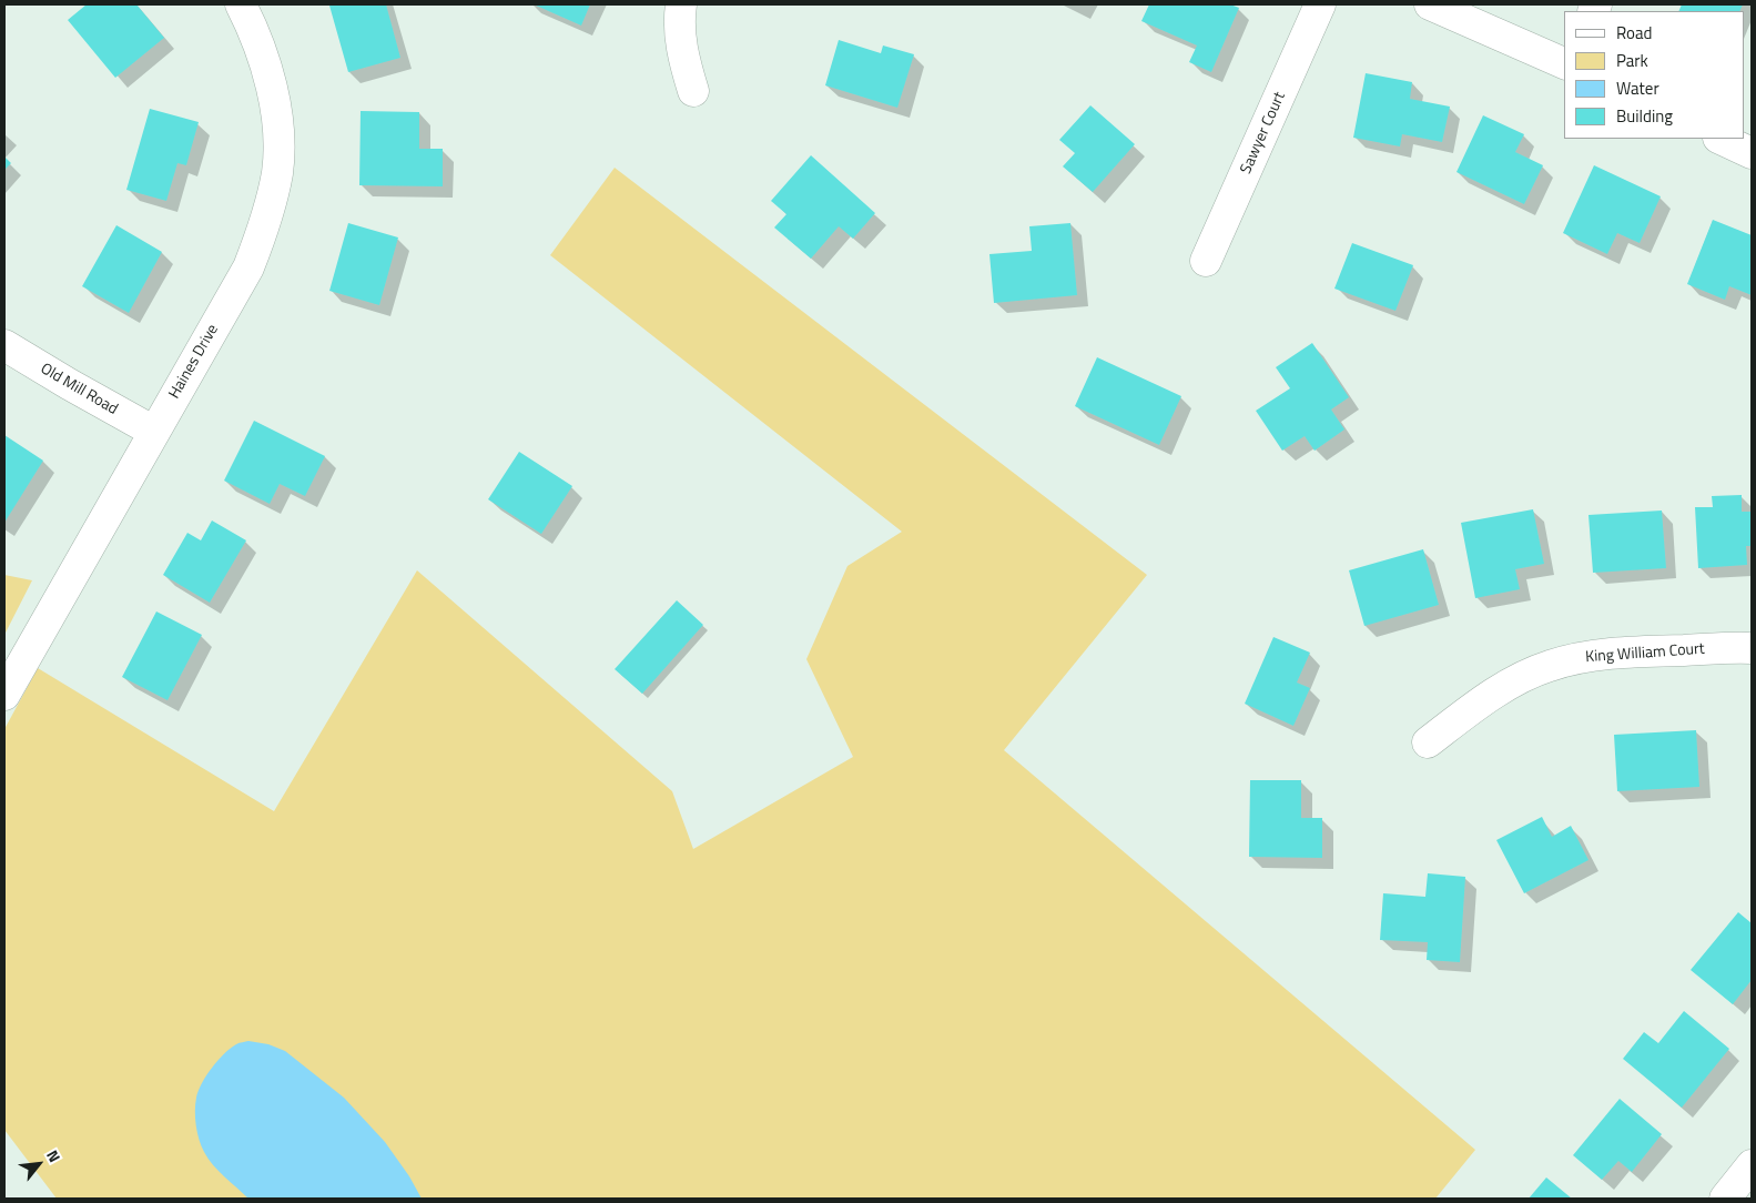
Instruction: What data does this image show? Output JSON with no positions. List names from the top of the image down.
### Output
{
  "streets": {
    "street": [
      "Sawyer Court",
      "Haines Drive",
      "Old Mill Road",
      "King William Court"
    ]
  },
  "crossings": [
    ["Haines Drive", "Old Mill Road"]
  ],
  "legend": [
    "Road",
    "Park",
    "Water",
    "Building"
  ],
  "north": "top right"
}
